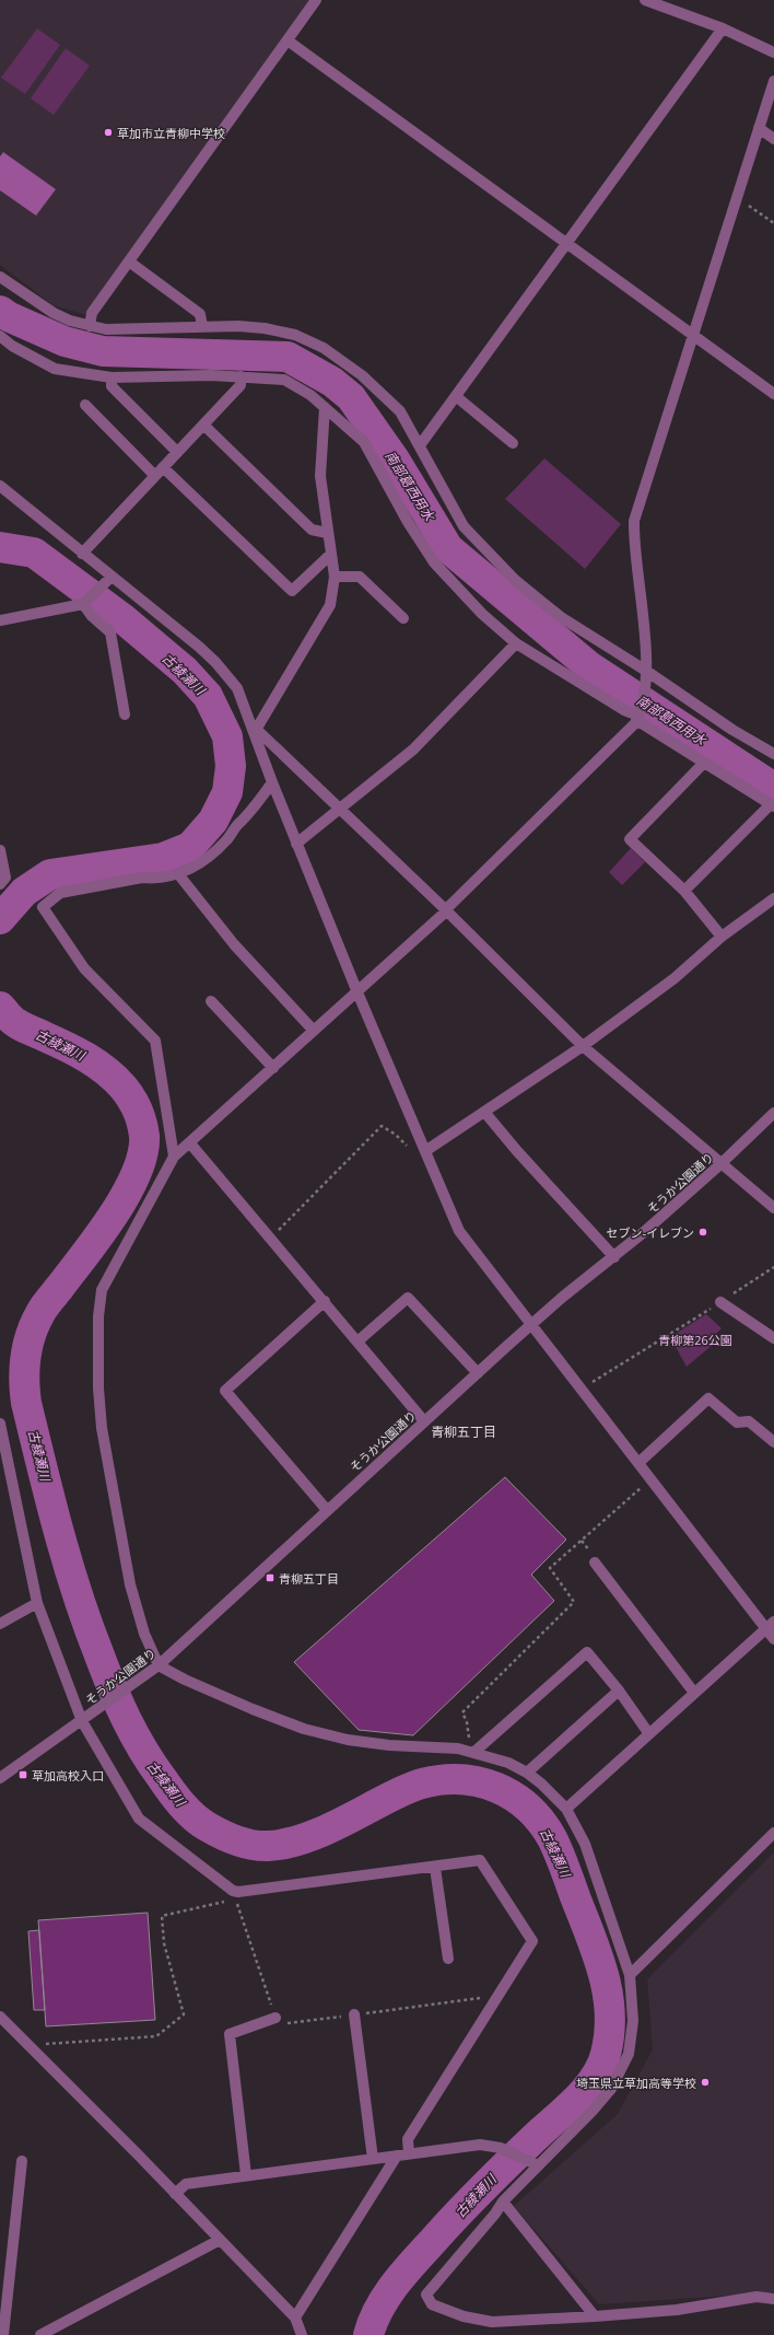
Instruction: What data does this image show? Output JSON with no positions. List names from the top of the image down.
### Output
{
  "streets": {
    "street": ["そうか公園通り"]
  },
  "districts": ["青柳五丁目"],
  "water": ["南部葛西用水", "古綾瀬川"],
  "parks": ["青柳第26公園"],
  "places": {
    "other": ["草加市立青柳中学校", "セブン-イレブン", "埼玉県立草加高等学校"],
    "transit": ["青柳五丁目", "草加高校入口"]
  }
}
